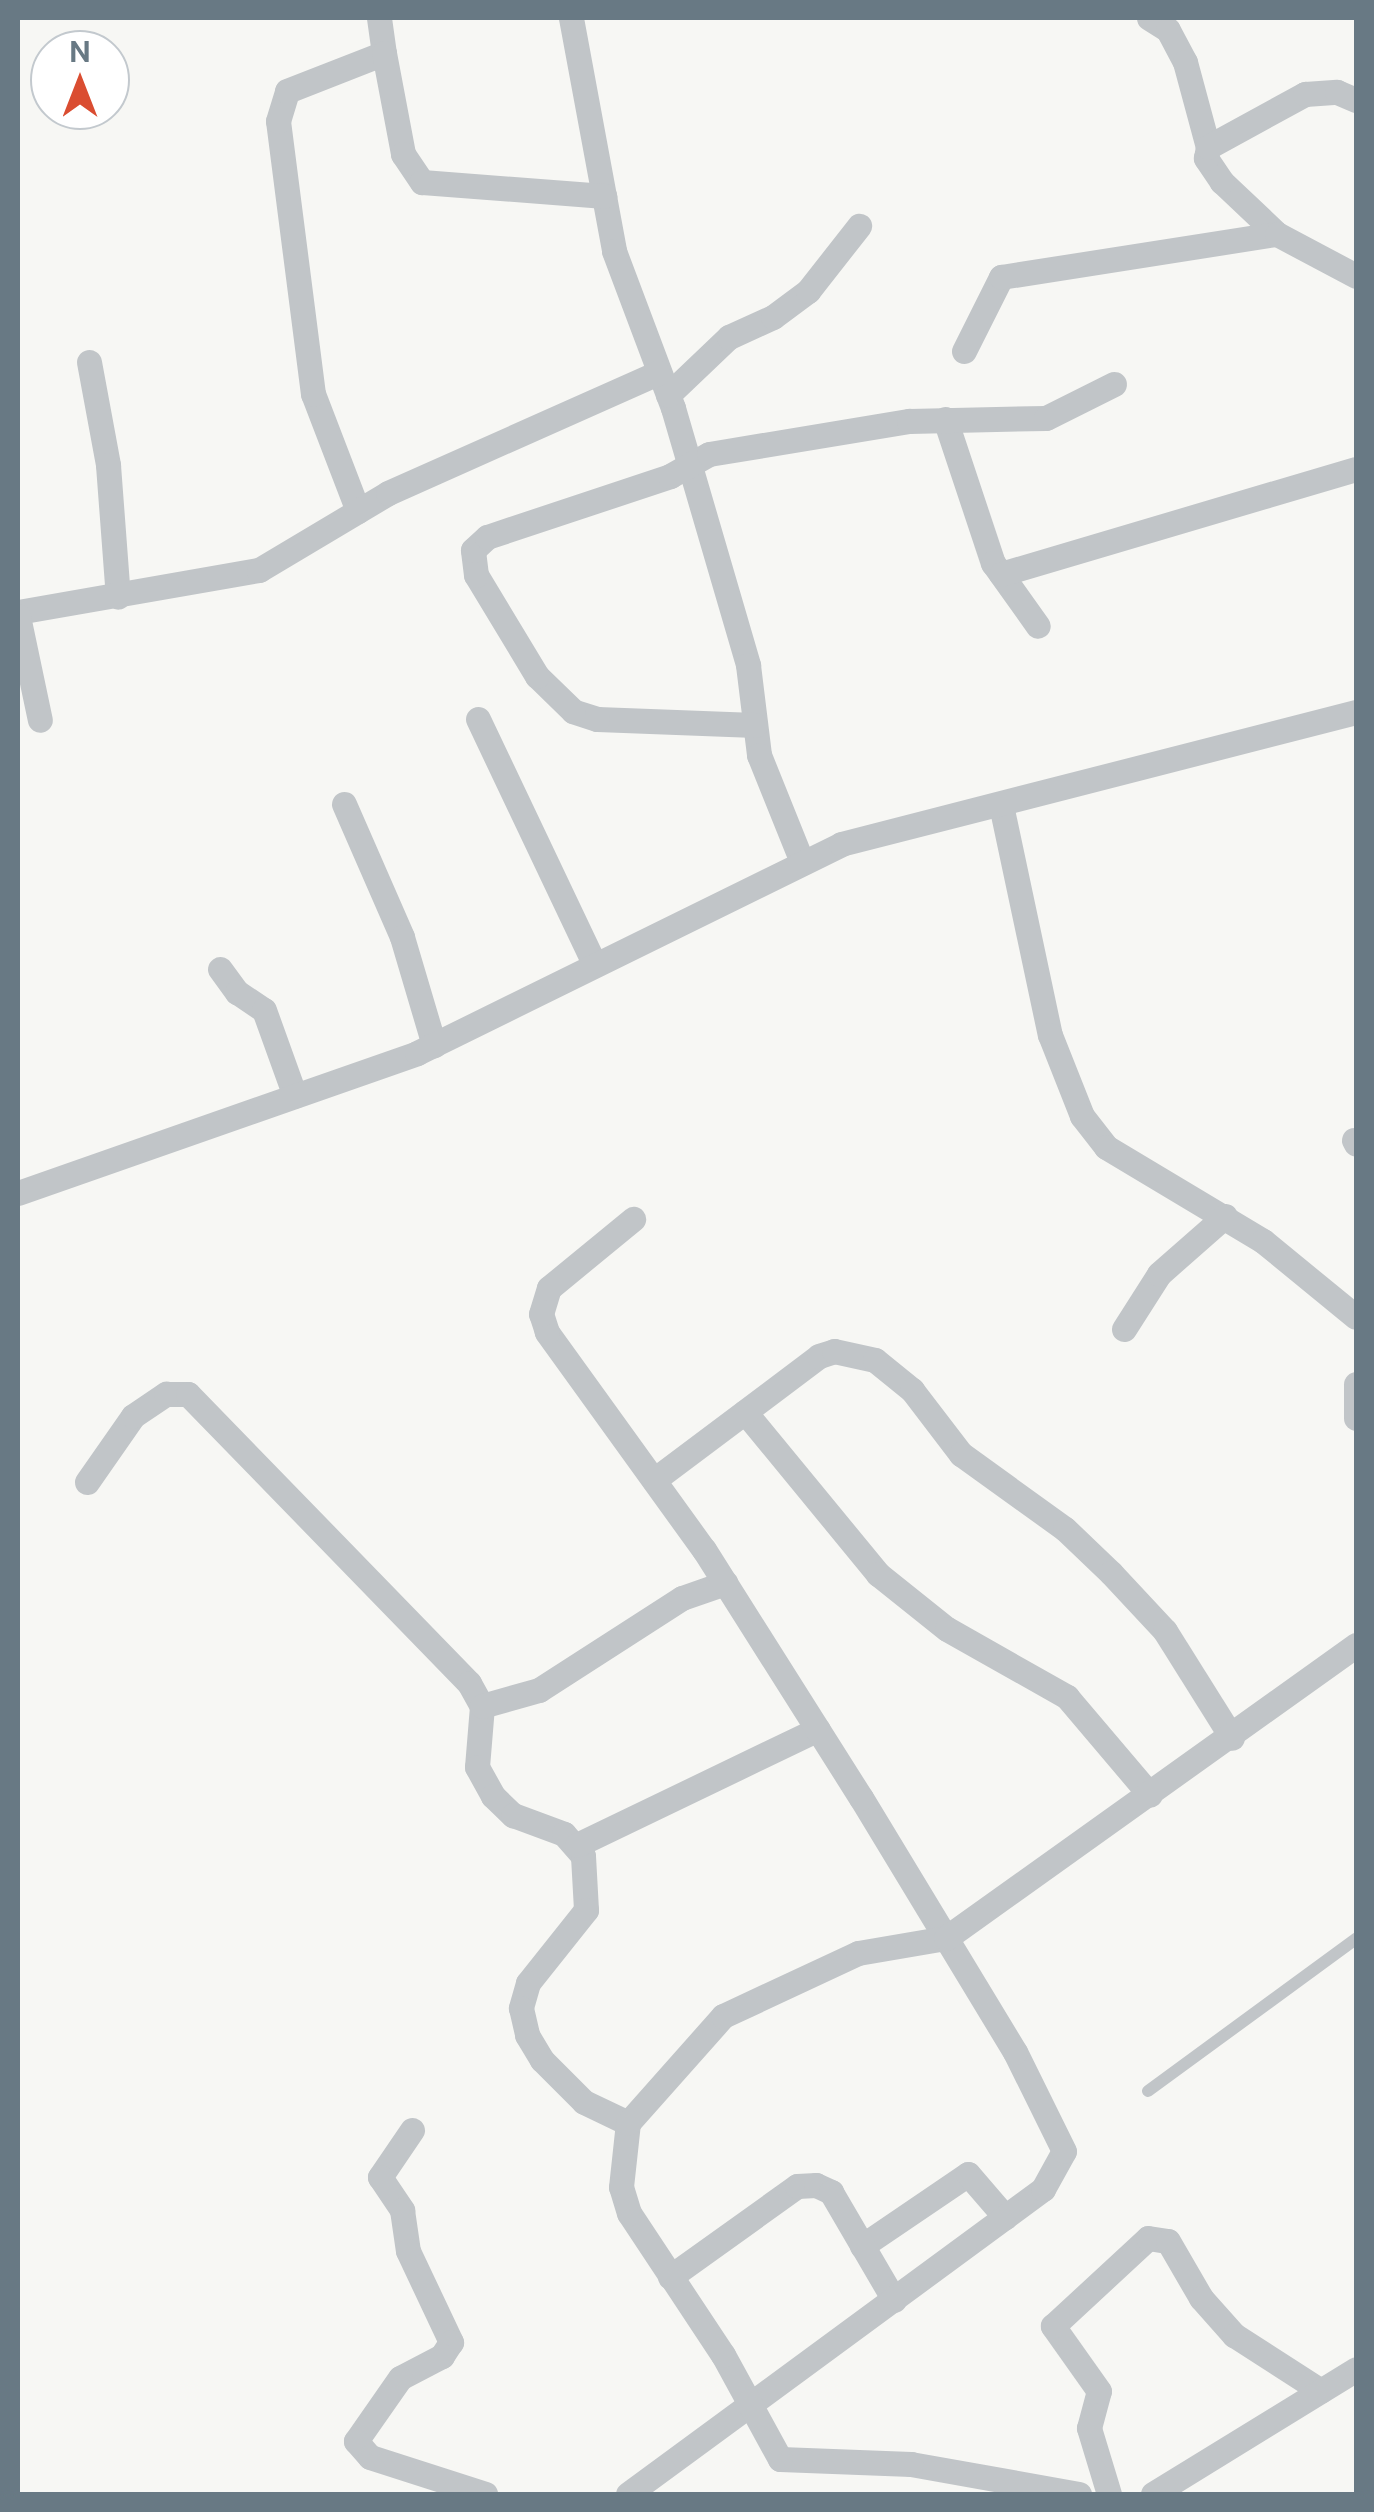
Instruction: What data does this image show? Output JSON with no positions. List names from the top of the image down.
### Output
{
  "north": "top"
}
